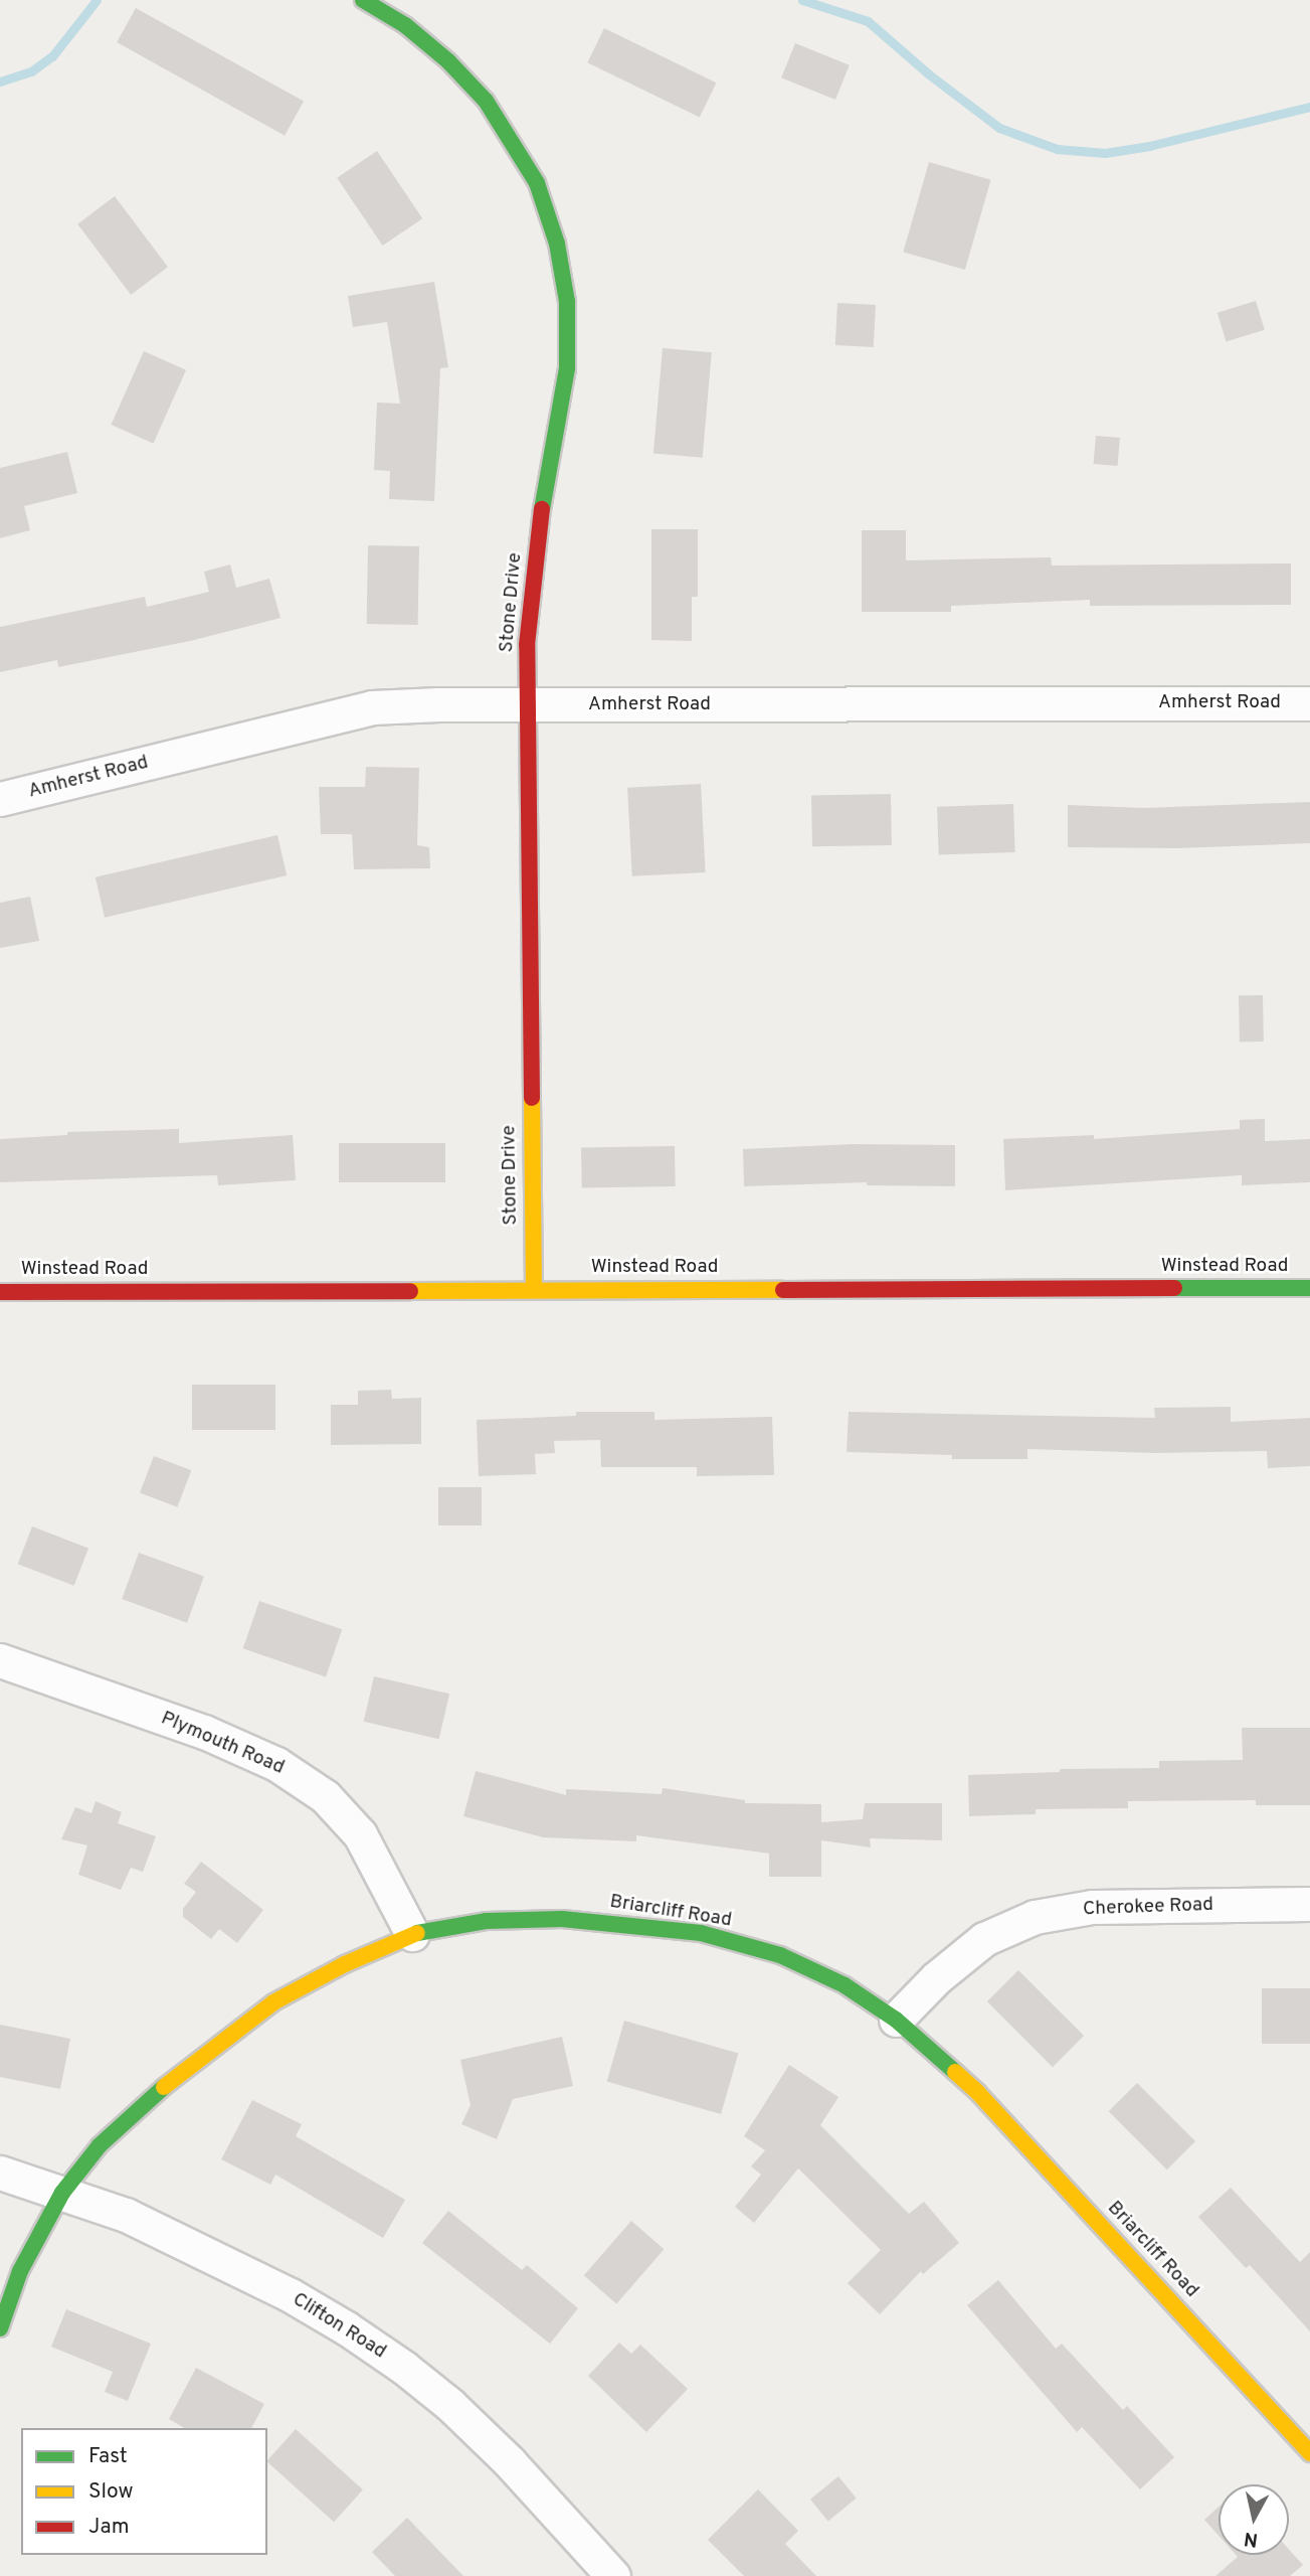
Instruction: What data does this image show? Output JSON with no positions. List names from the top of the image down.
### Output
{
  "streets": {
    "street": [
      "Stone Drive",
      "Amherst Road",
      "Winstead Road",
      "Plymouth Road",
      "Cherokee Road",
      "Briarcliff Road",
      "Clifton Road"
    ]
  },
  "crossings": [
    ["Stone Drive", "Amherst Road"],
    ["Stone Drive", "Winstead Road"],
    ["Plymouth Road", "Briarcliff Road"],
    ["Cherokee Road", "Briarcliff Road"],
    ["Briarcliff Road", "Clifton Road"]
  ],
  "legend": ["Fast", "Slow", "Jam"],
  "north": "bottom"
}
